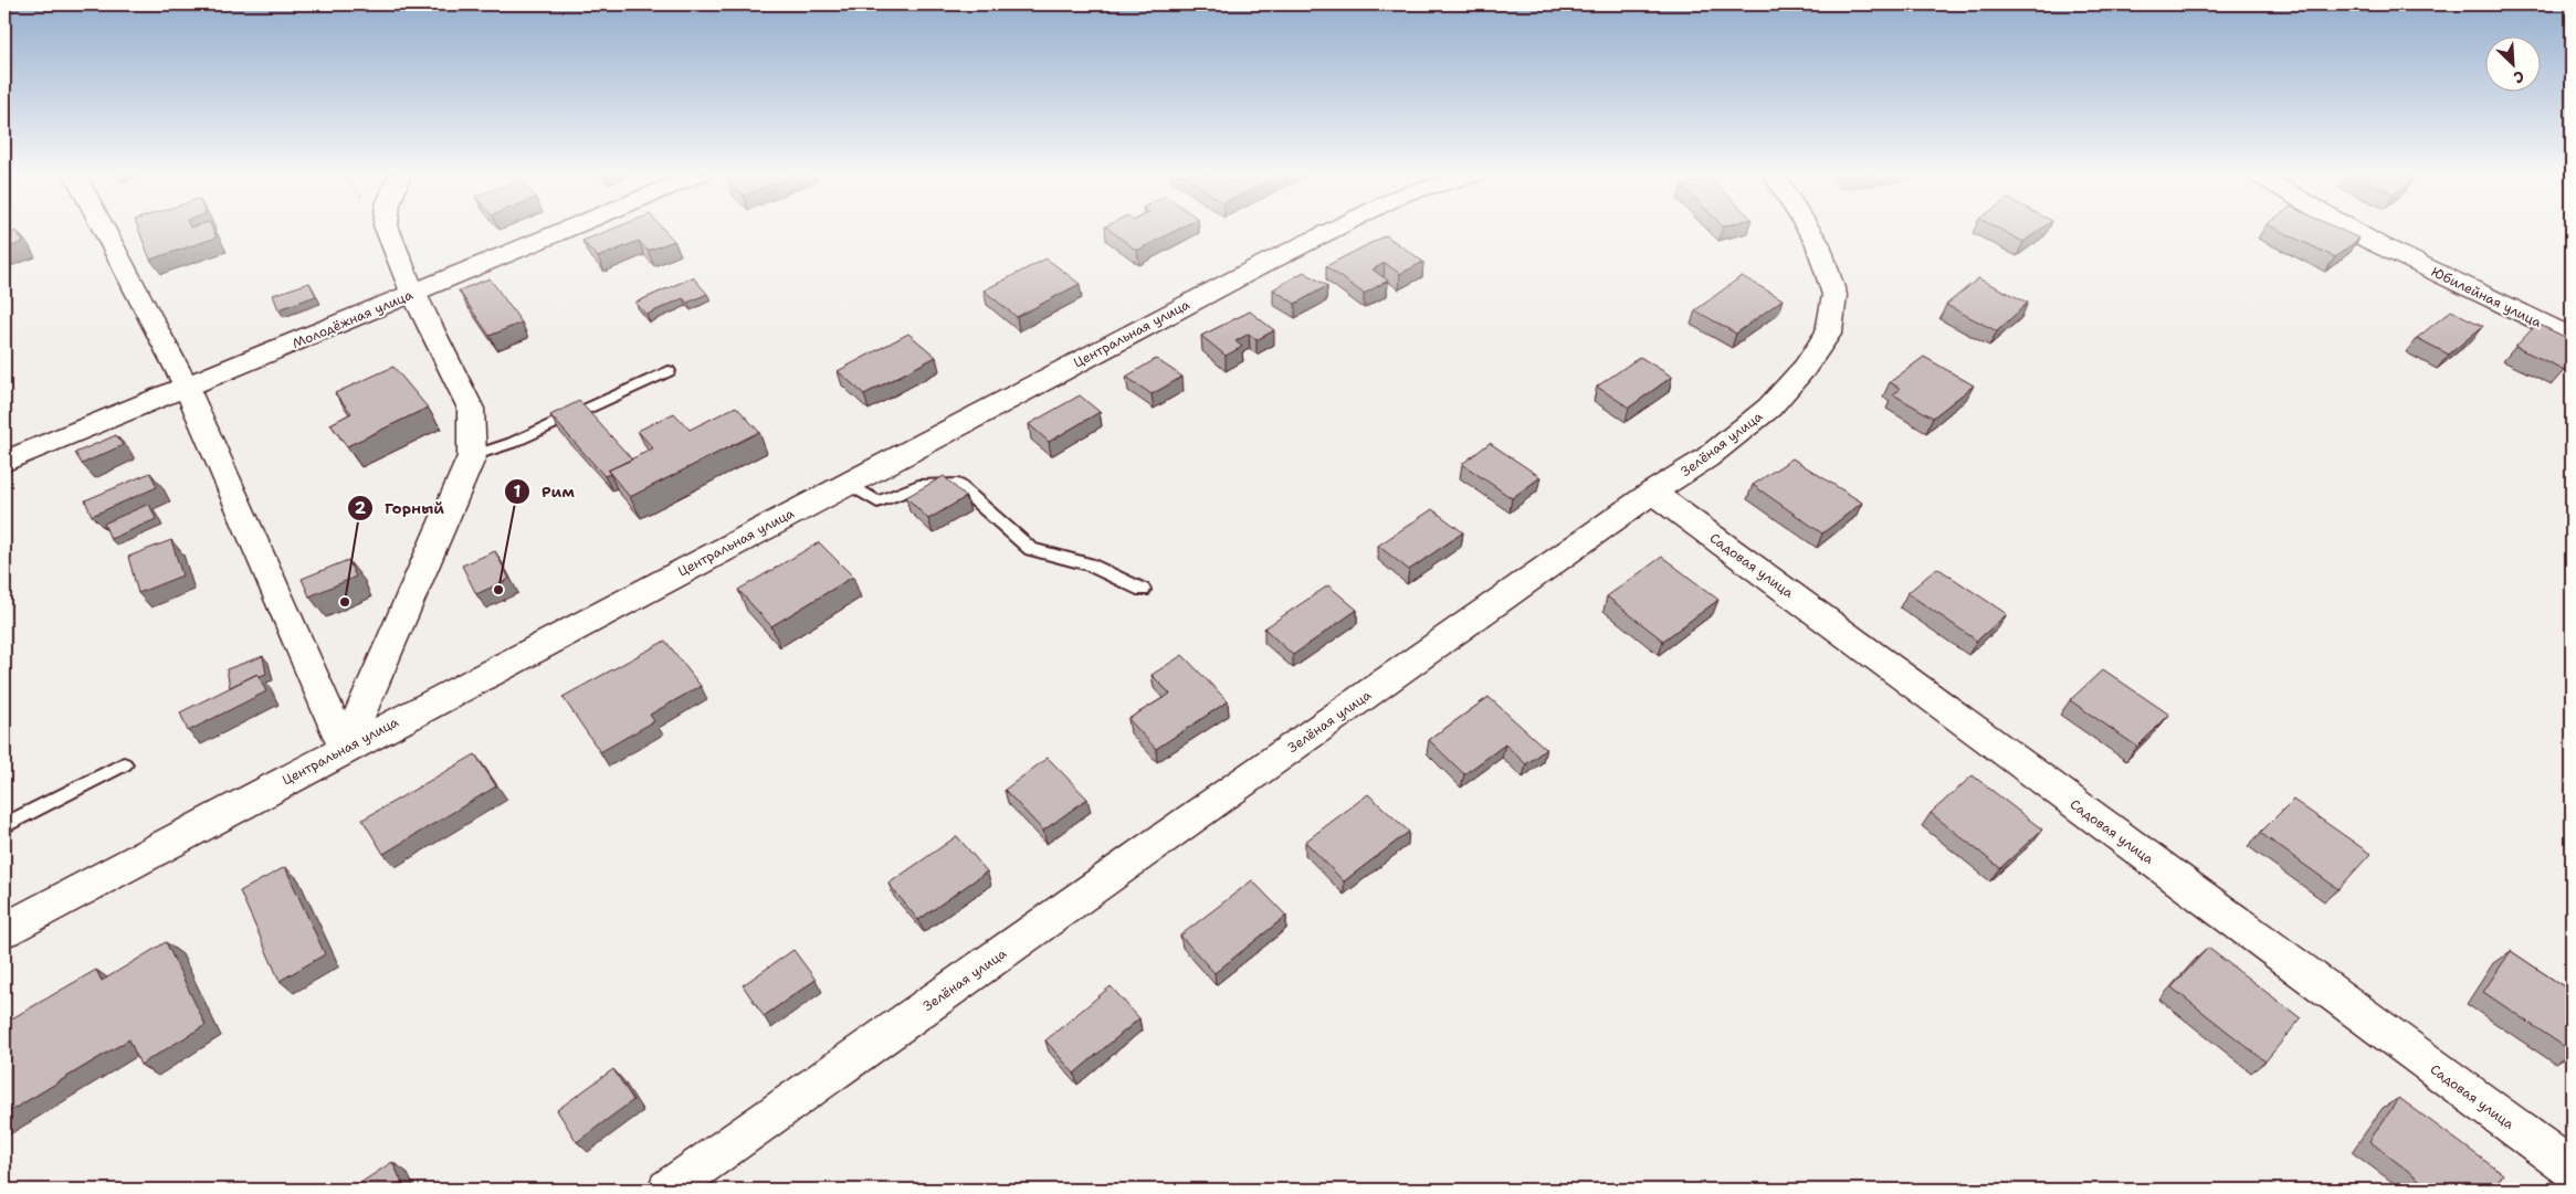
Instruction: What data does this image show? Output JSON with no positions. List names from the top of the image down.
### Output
{
  "streets": {
    "street": [
      "Юбилейная улица",
      "Молодёжная улица",
      "Центральная улица",
      "Зелёная улица",
      "Садовая улица"
    ]
  },
  "crossings": [
    ["Зелёная улица", "Садовая улица"]
  ],
  "places": ["Рим", "Горный"],
  "north": "bottom right"
}
